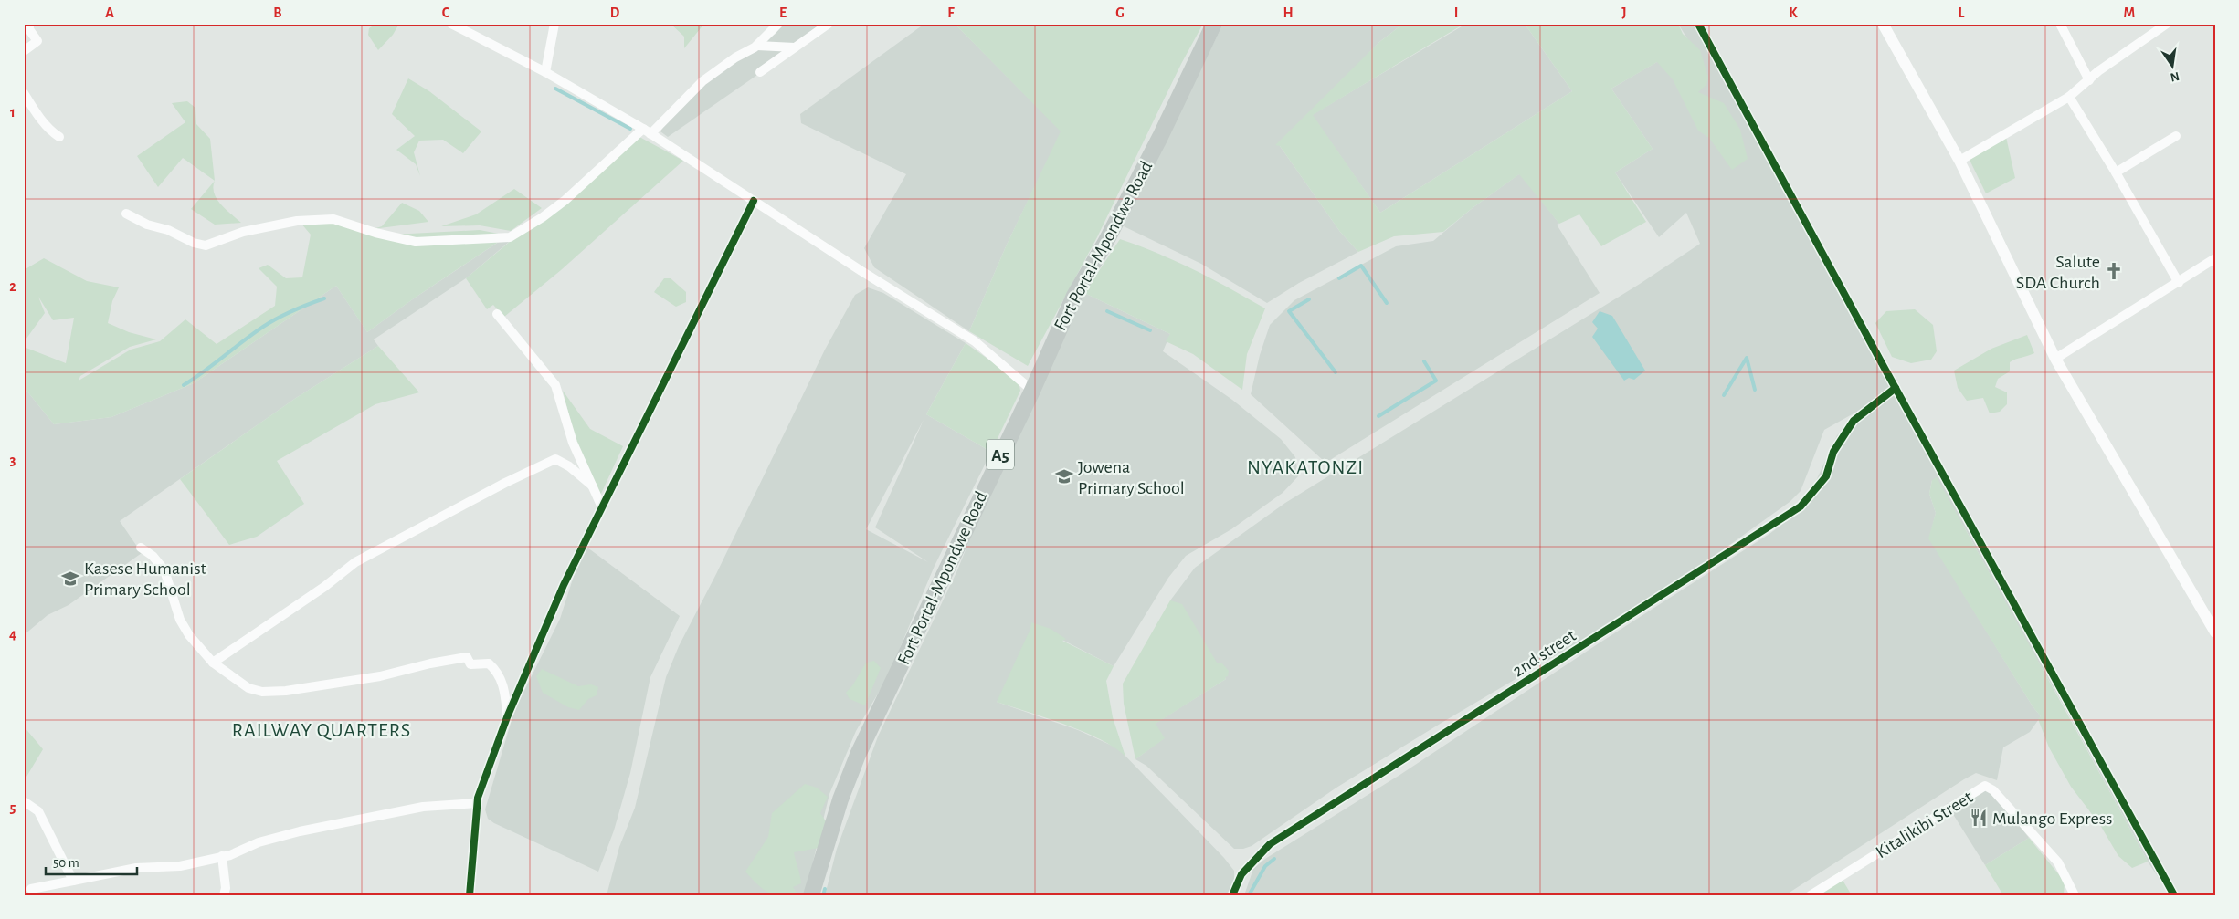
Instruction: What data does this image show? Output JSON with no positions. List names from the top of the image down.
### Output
{
  "streets": {
    "highway": ["Fort Portal-Mpondwe Road", "A5"],
    "street": ["2nd street", "Kitalikibi Street"]
  },
  "districts": ["NYAKATONZI", "RAILWAY QUARTERS"],
  "places": {
    "church": ["Salute SDA Church"],
    "school or university": ["Jowena Primary School", "Kasese Humanist Primary School"],
    "restaurant": ["Mulango Express"]
  },
  "scale_bar": "50 m",
  "north": "bottom",
  "grid": {
    "columns": [
      "A",
      "B",
      "C",
      "D",
      "E",
      "F",
      "G",
      "H",
      "I",
      "J",
      "K",
      "L",
      "M"
    ],
    "rows": [
      "1",
      "2",
      "3",
      "4",
      "5"
    ]
  }
}
